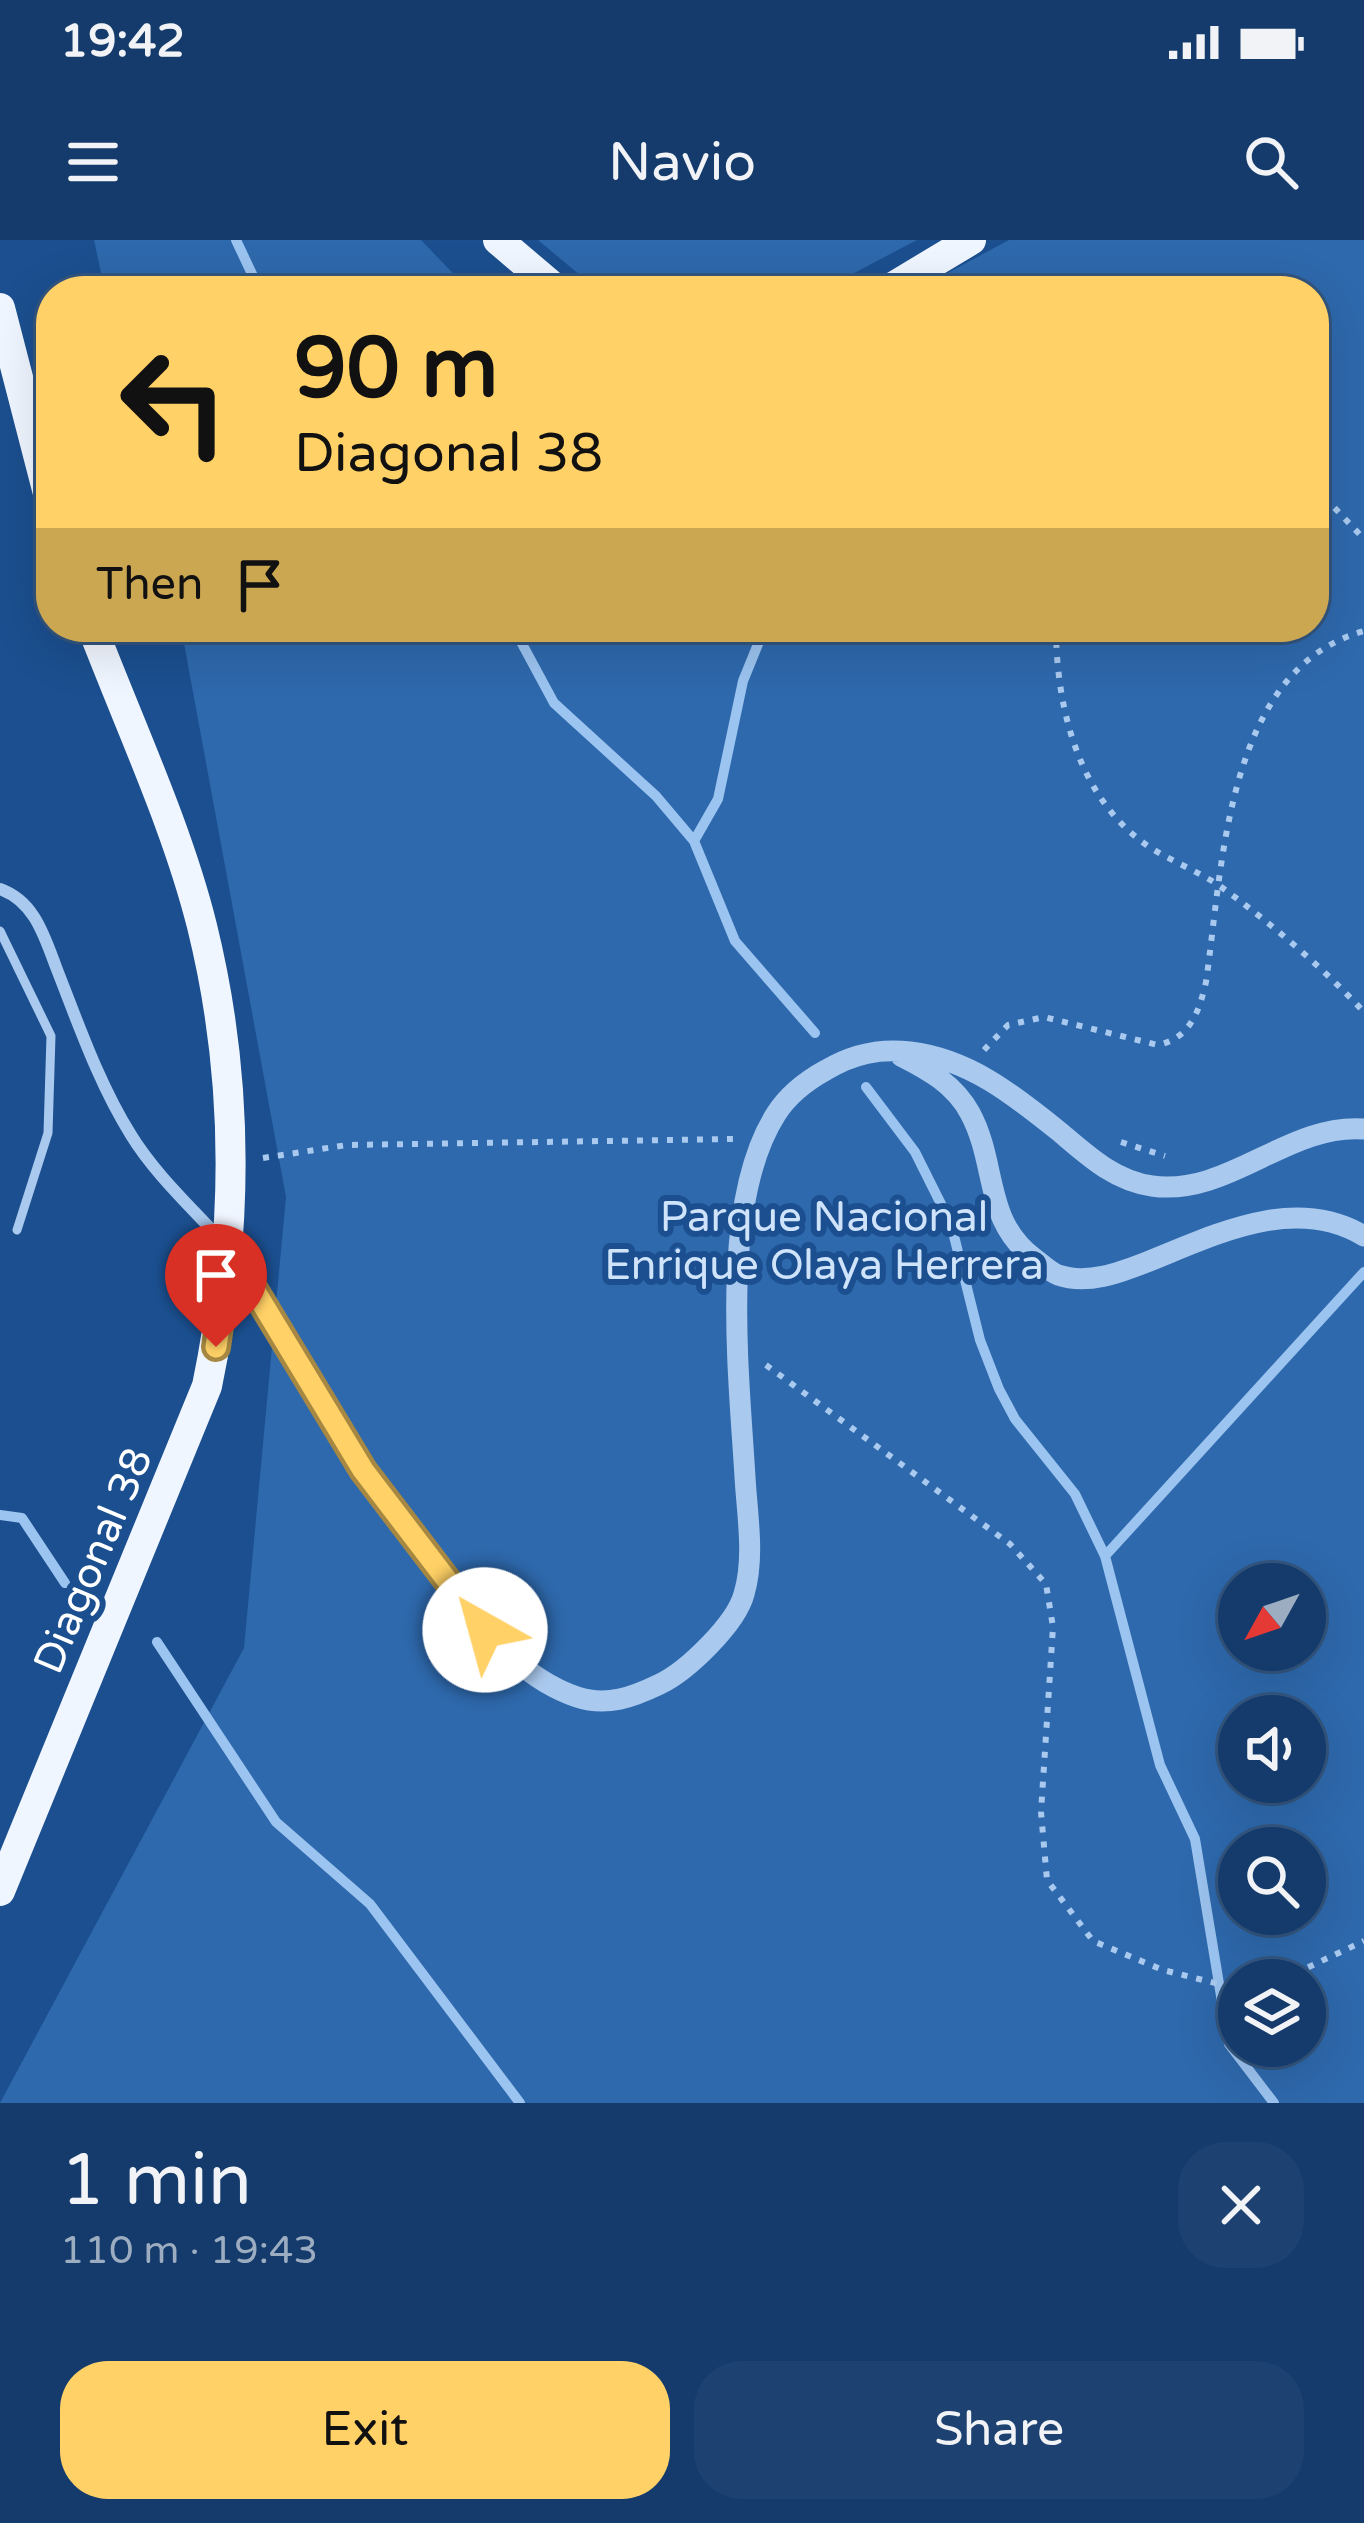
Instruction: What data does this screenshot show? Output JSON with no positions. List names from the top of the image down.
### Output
{
  "streets": {
    "main road": ["Diagonal 38"]
  },
  "parks": ["Parque Nacional Enrique Olaya Herrera"],
  "north": "bottom left",
  "page": {
    "status": "19:42",
    "header": "Navio",
    "turn": ["90 m", "Diagonal 38"],
    "then": "Then",
    "heading": ["1 min", "110 m · 19:43"],
    "buttons": ["Exit", "Share"]
  }
}
